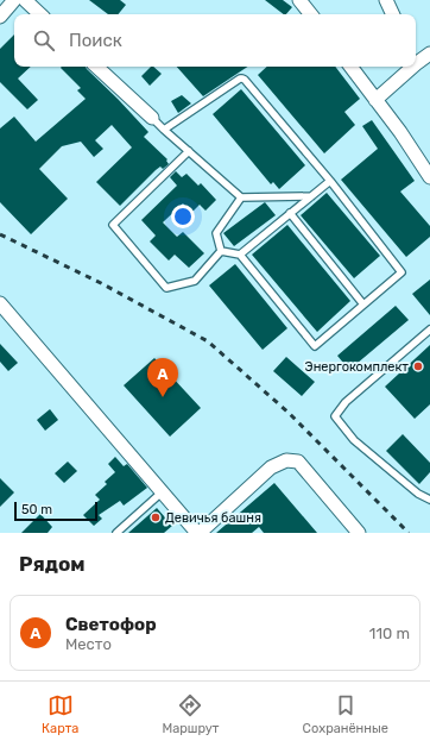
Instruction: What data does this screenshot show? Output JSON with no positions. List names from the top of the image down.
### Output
{
  "places": ["Энергокомплект", "Девичья башня"],
  "scale_bar": "50 m",
  "page": {
    "search": "Поиск",
    "pins": "A",
    "scale": "50 m",
    "heading": "Рядом",
    "list": [
      {
        "mark": "A",
        "name": "Светофор",
        "note": "Место",
        "value": "110 m"
      }
    ],
    "nav": ["Карта", "Маршрут", "Сохранённые"]
  }
}
